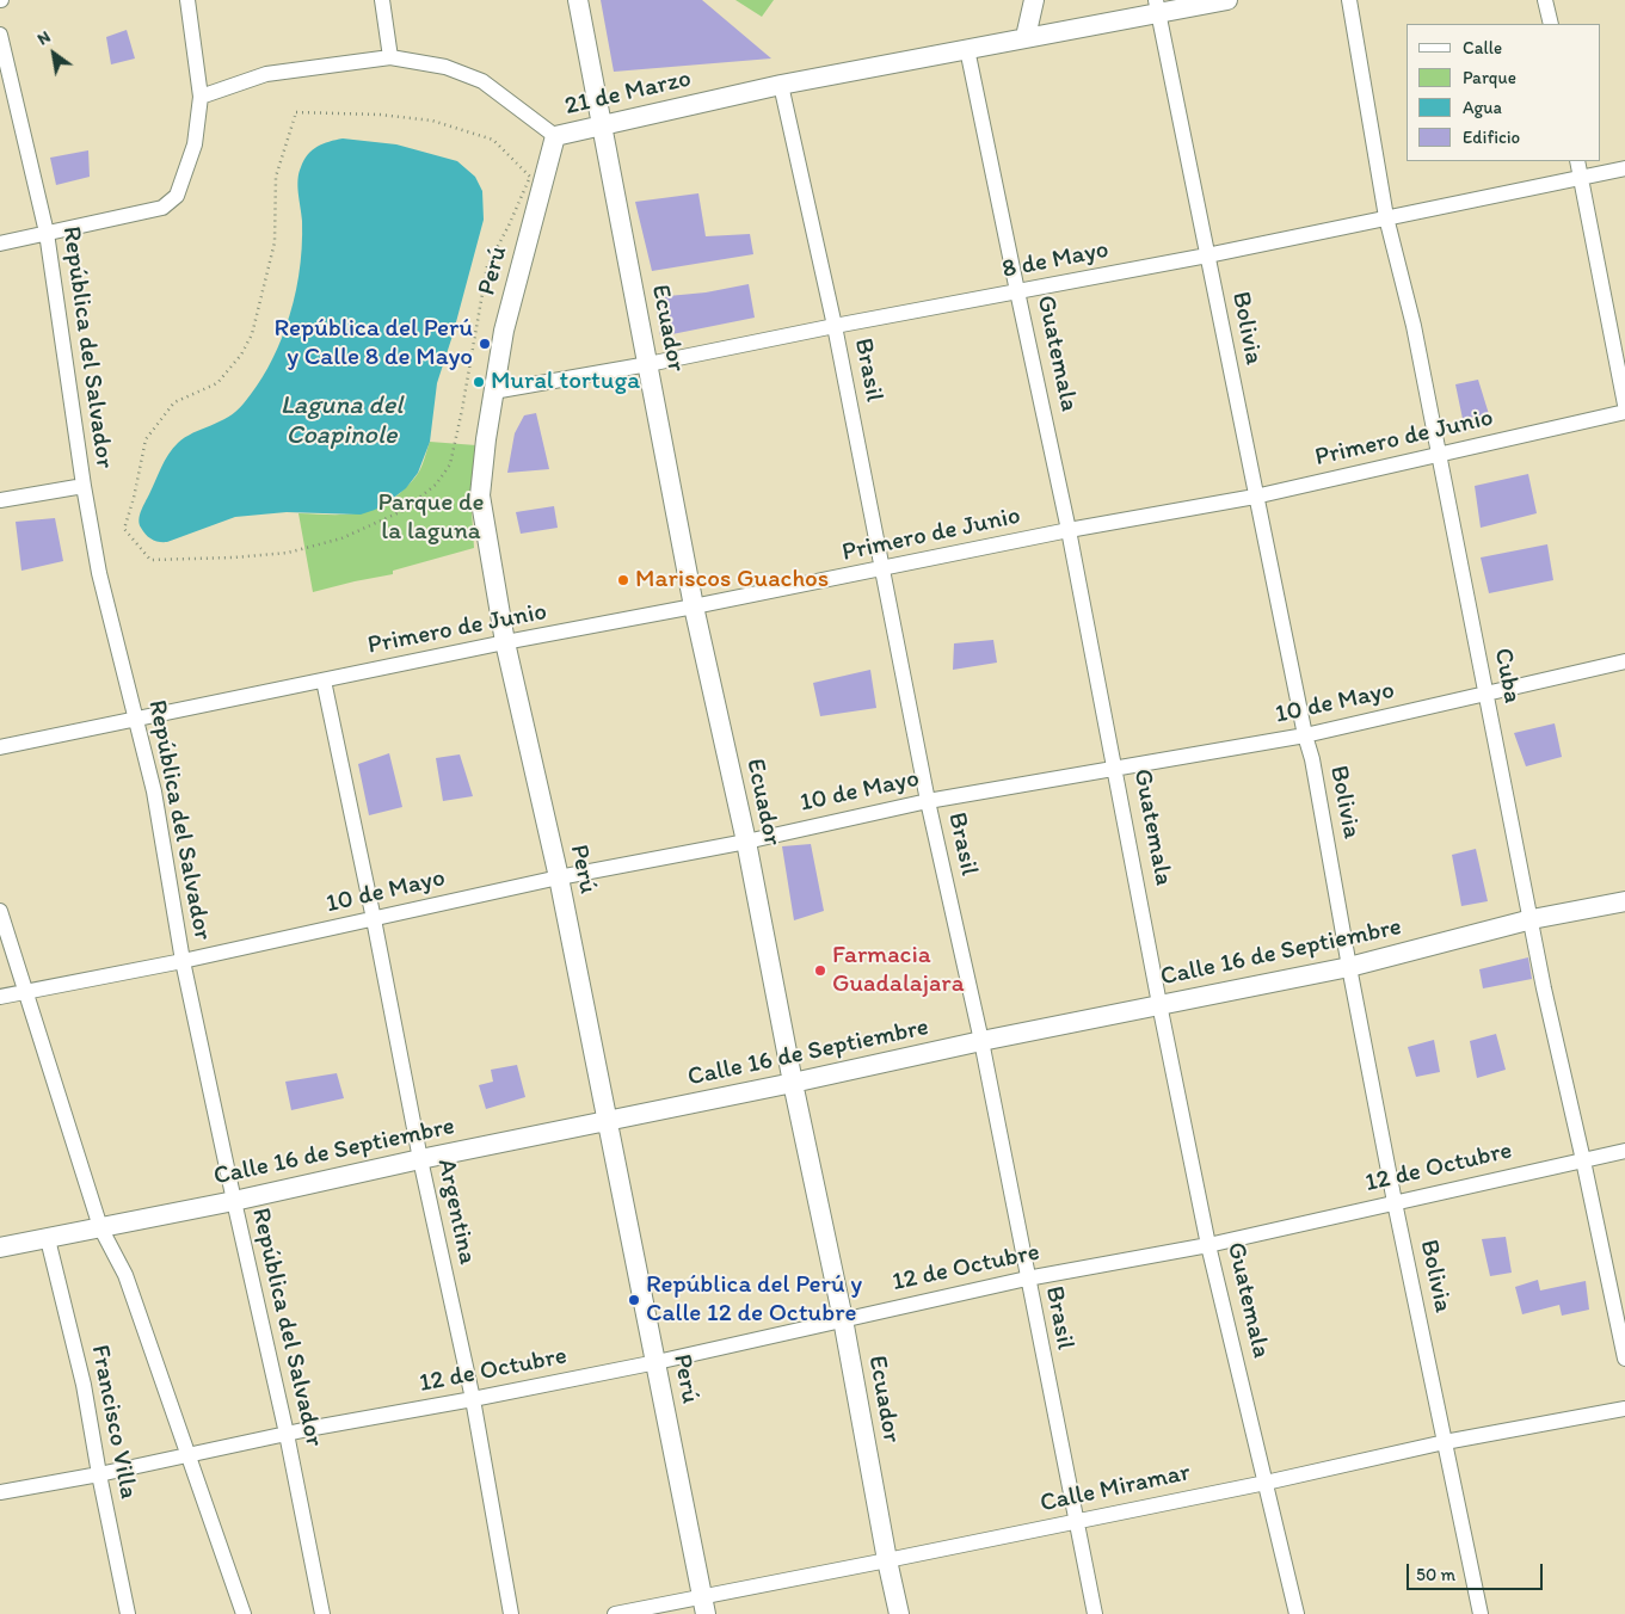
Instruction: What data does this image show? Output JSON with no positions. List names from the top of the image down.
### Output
{
  "streets": {
    "street": [
      "21 de Marzo",
      "8 de Mayo",
      "Perú",
      "Ecuador",
      "Bolivia",
      "República del Salvador",
      "Guatemala",
      "Brasil",
      "Primero de Junio",
      "Cuba",
      "10 de Mayo",
      "Calle 16 de Septiembre",
      "12 de Octubre",
      "Argentina",
      "Francisco Villa",
      "Calle Miramar"
    ]
  },
  "crossings": [
    ["21 de Marzo", "Perú"],
    ["21 de Marzo", "Ecuador"],
    ["21 de Marzo", "Bolivia"],
    ["21 de Marzo", "Guatemala"],
    ["21 de Marzo", "Brasil"],
    ["8 de Mayo", "Perú"],
    ["8 de Mayo", "Ecuador"],
    ["8 de Mayo", "Bolivia"],
    ["8 de Mayo", "Guatemala"],
    ["8 de Mayo", "Brasil"],
    ["8 de Mayo", "Cuba"],
    ["Perú", "Primero de Junio"],
    ["Perú", "10 de Mayo"],
    ["Perú", "Calle 16 de Septiembre"],
    ["Perú", "12 de Octubre"],
    ["Perú", "Calle Miramar"],
    ["Ecuador", "Primero de Junio"],
    ["Ecuador", "10 de Mayo"],
    ["Ecuador", "Calle 16 de Septiembre"],
    ["Ecuador", "12 de Octubre"],
    ["Ecuador", "Calle Miramar"],
    ["Bolivia", "Primero de Junio"],
    ["Bolivia", "10 de Mayo"],
    ["Bolivia", "Calle 16 de Septiembre"],
    ["Bolivia", "12 de Octubre"],
    ["Bolivia", "Calle Miramar"],
    ["República del Salvador", "Primero de Junio"],
    ["República del Salvador", "10 de Mayo"],
    ["República del Salvador", "Calle 16 de Septiembre"],
    ["República del Salvador", "12 de Octubre"],
    ["Guatemala", "Primero de Junio"],
    ["Guatemala", "10 de Mayo"],
    ["Guatemala", "Calle 16 de Septiembre"],
    ["Guatemala", "12 de Octubre"],
    ["Guatemala", "Calle Miramar"],
    ["Brasil", "Primero de Junio"],
    ["Brasil", "10 de Mayo"],
    ["Brasil", "Calle 16 de Septiembre"],
    ["Brasil", "12 de Octubre"],
    ["Brasil", "Calle Miramar"],
    ["Primero de Junio", "Cuba"],
    ["Primero de Junio", "Argentina"],
    ["Cuba", "10 de Mayo"],
    ["Cuba", "Calle 16 de Septiembre"],
    ["Cuba", "12 de Octubre"],
    ["10 de Mayo", "Argentina"],
    ["Calle 16 de Septiembre", "Argentina"],
    ["Calle 16 de Septiembre", "Francisco Villa"],
    ["12 de Octubre", "Argentina"],
    ["12 de Octubre", "Francisco Villa"]
  ],
  "water": ["Laguna del Coapinole"],
  "parks": ["Parque de la laguna"],
  "places": [
    "República del Perú y Calle 8 de Mayo",
    "Mural tortuga",
    "Mariscos Guachos",
    "Farmacia Guadalajara",
    "República del Perú y Calle 12 de Octubre"
  ],
  "legend": [
    "Calle",
    "Parque",
    "Agua",
    "Edificio"
  ],
  "scale_bar": "50 m",
  "north": "top left"
}
